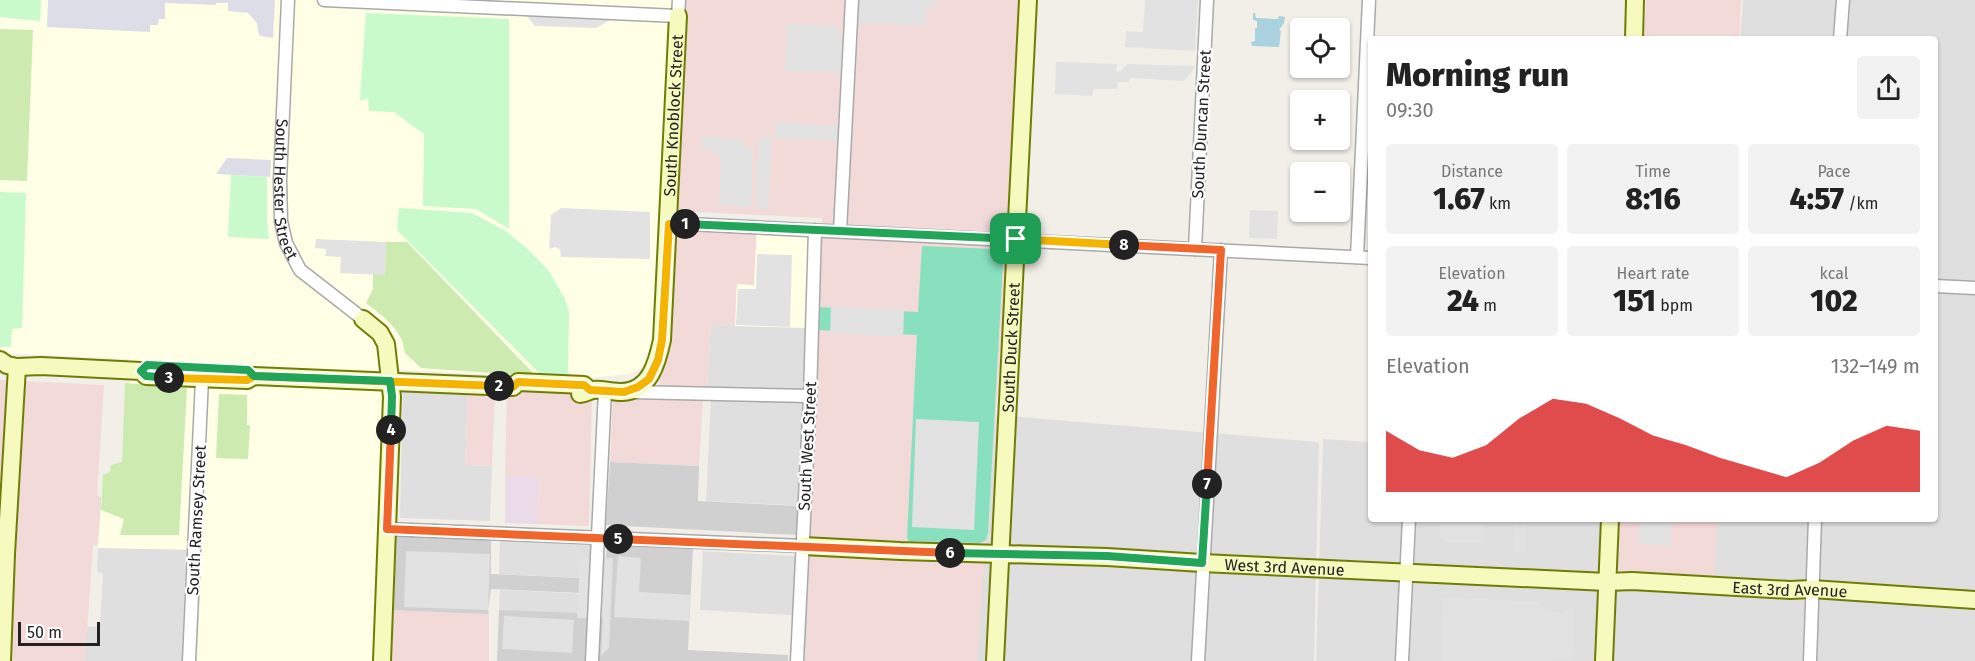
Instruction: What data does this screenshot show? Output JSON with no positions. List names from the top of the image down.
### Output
{
  "streets": {
    "street": [
      "South Knoblock Street",
      "South Duncan Street",
      "South Hester Street",
      "South Duck Street",
      "South West Street",
      "South Ramsey Street",
      "West 3rd Avenue",
      "East 3rd Avenue"
    ]
  },
  "crossings": [
    ["South Hester Street", "West 3rd Avenue"],
    ["South Duck Street", "West 3rd Avenue"],
    ["South West Street", "West 3rd Avenue"],
    ["West 3rd Avenue", "East 3rd Avenue"]
  ],
  "scale_bar": "50 m",
  "page": {
    "map_buttons": ["+", "−"],
    "heading": ["Morning run", "09:30"],
    "stats": [
      ["Distance", "1.67 km"],
      ["Time", "8:16"],
      ["Pace", "4:57 /km"],
      ["Elevation", "24 m"],
      ["Heart rate", "151 bpm"],
      ["kcal", "102"]
    ],
    "pins": [
      "1",
      "8",
      "3",
      "2",
      "4",
      "7",
      "5",
      "6"
    ],
    "chart": ["Elevation", "132–149 m"],
    "scale": "50 m"
  }
}
